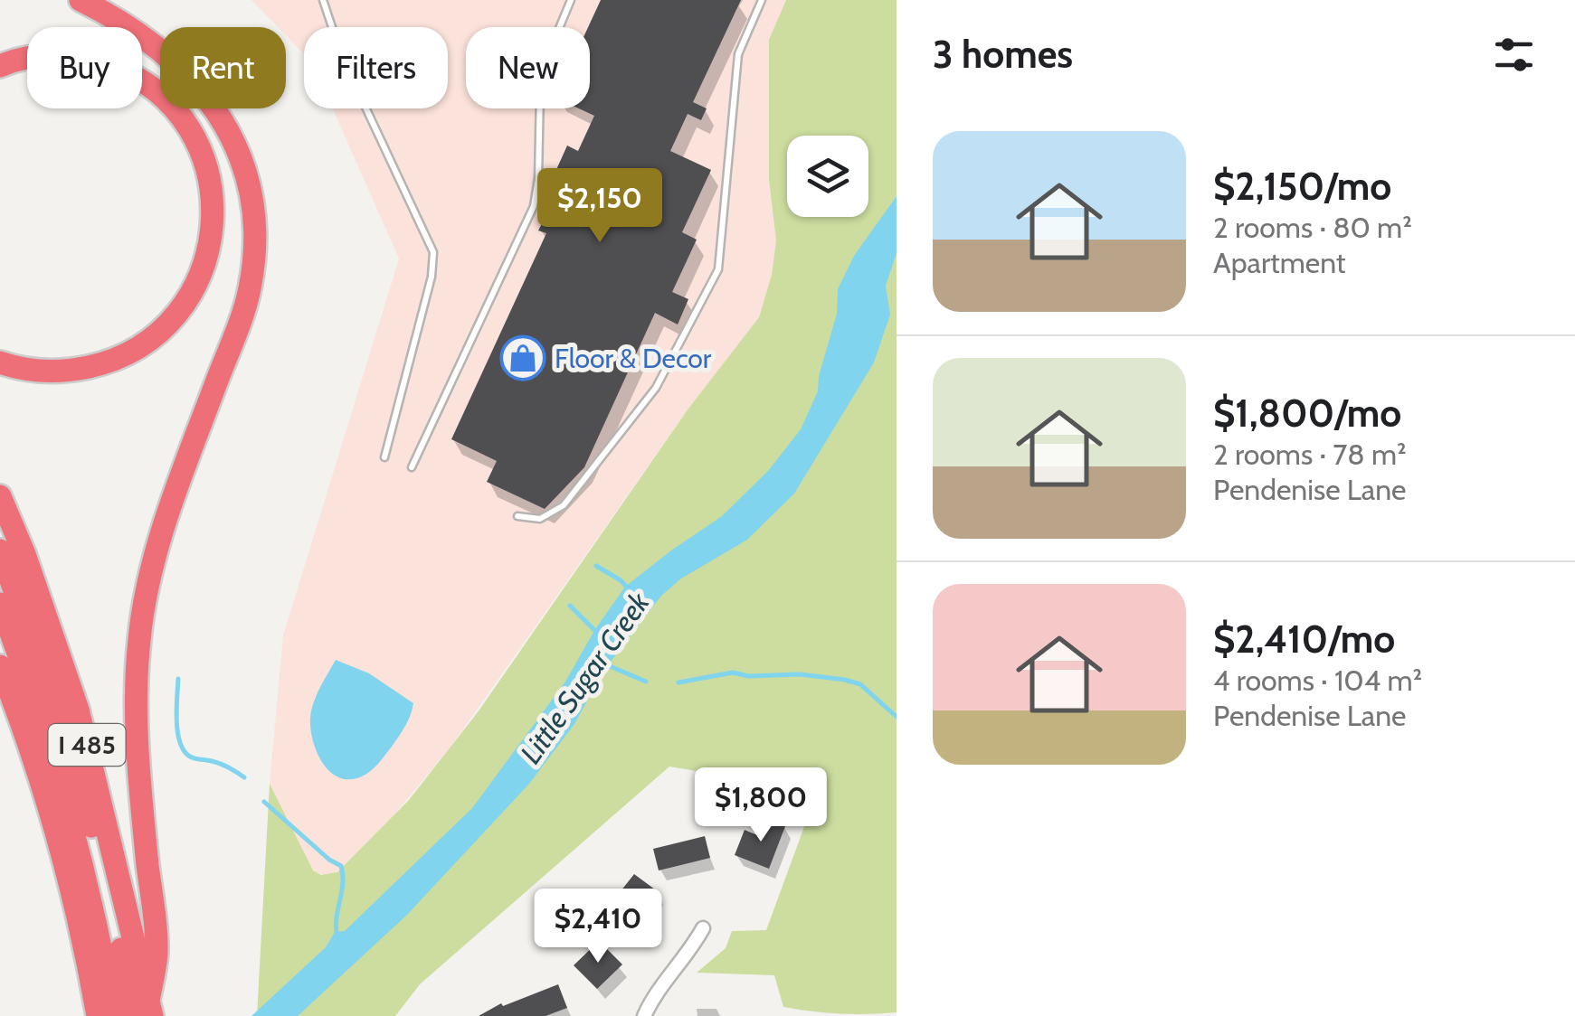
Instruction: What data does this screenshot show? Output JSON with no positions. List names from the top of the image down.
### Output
{
  "streets": {
    "highway": ["I 485"]
  },
  "water": ["Little Sugar Creek"],
  "places": {
    "shop": ["Floor & Decor"]
  },
  "page": {
    "heading": "3 homes",
    "chip": [
      "Buy",
      "Rent",
      "Filters",
      "New"
    ],
    "list": [
      {
        "name": "$2,150/mo",
        "note": "2 rooms · 80 m² · Apartment"
      },
      {
        "name": "$1,800/mo",
        "note": "2 rooms · 78 m² · Pendenise Lane"
      },
      {
        "name": "$2,410/mo",
        "note": "4 rooms · 104 m² · Pendenise Lane"
      }
    ],
    "price": ["$2,150", "$1,800", "$2,410"]
  }
}
